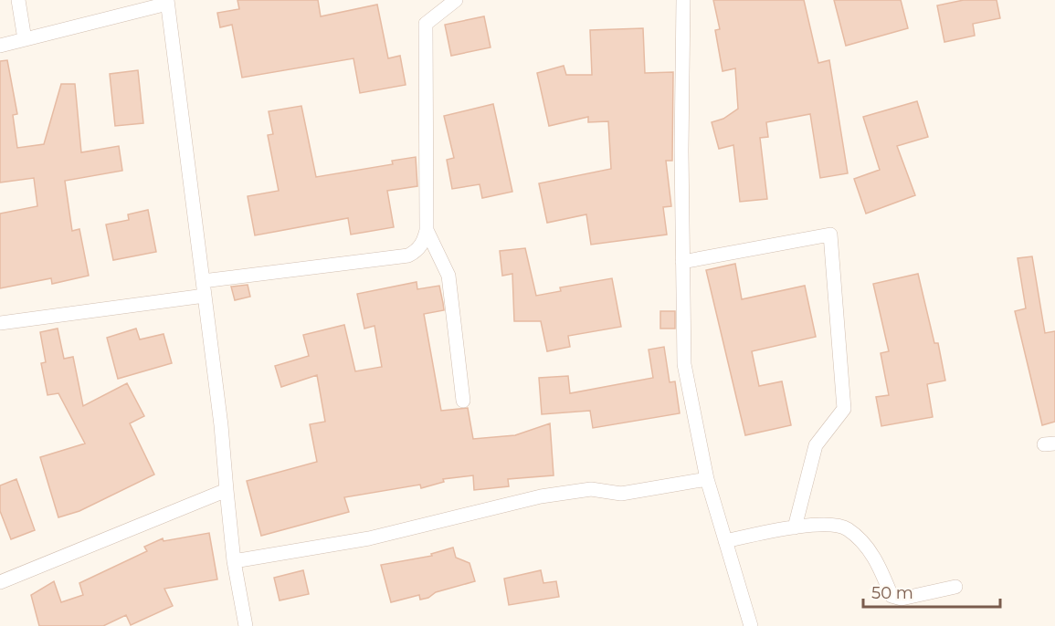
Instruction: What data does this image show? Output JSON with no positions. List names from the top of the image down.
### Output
{
  "scale_bar": "50 m"
}
